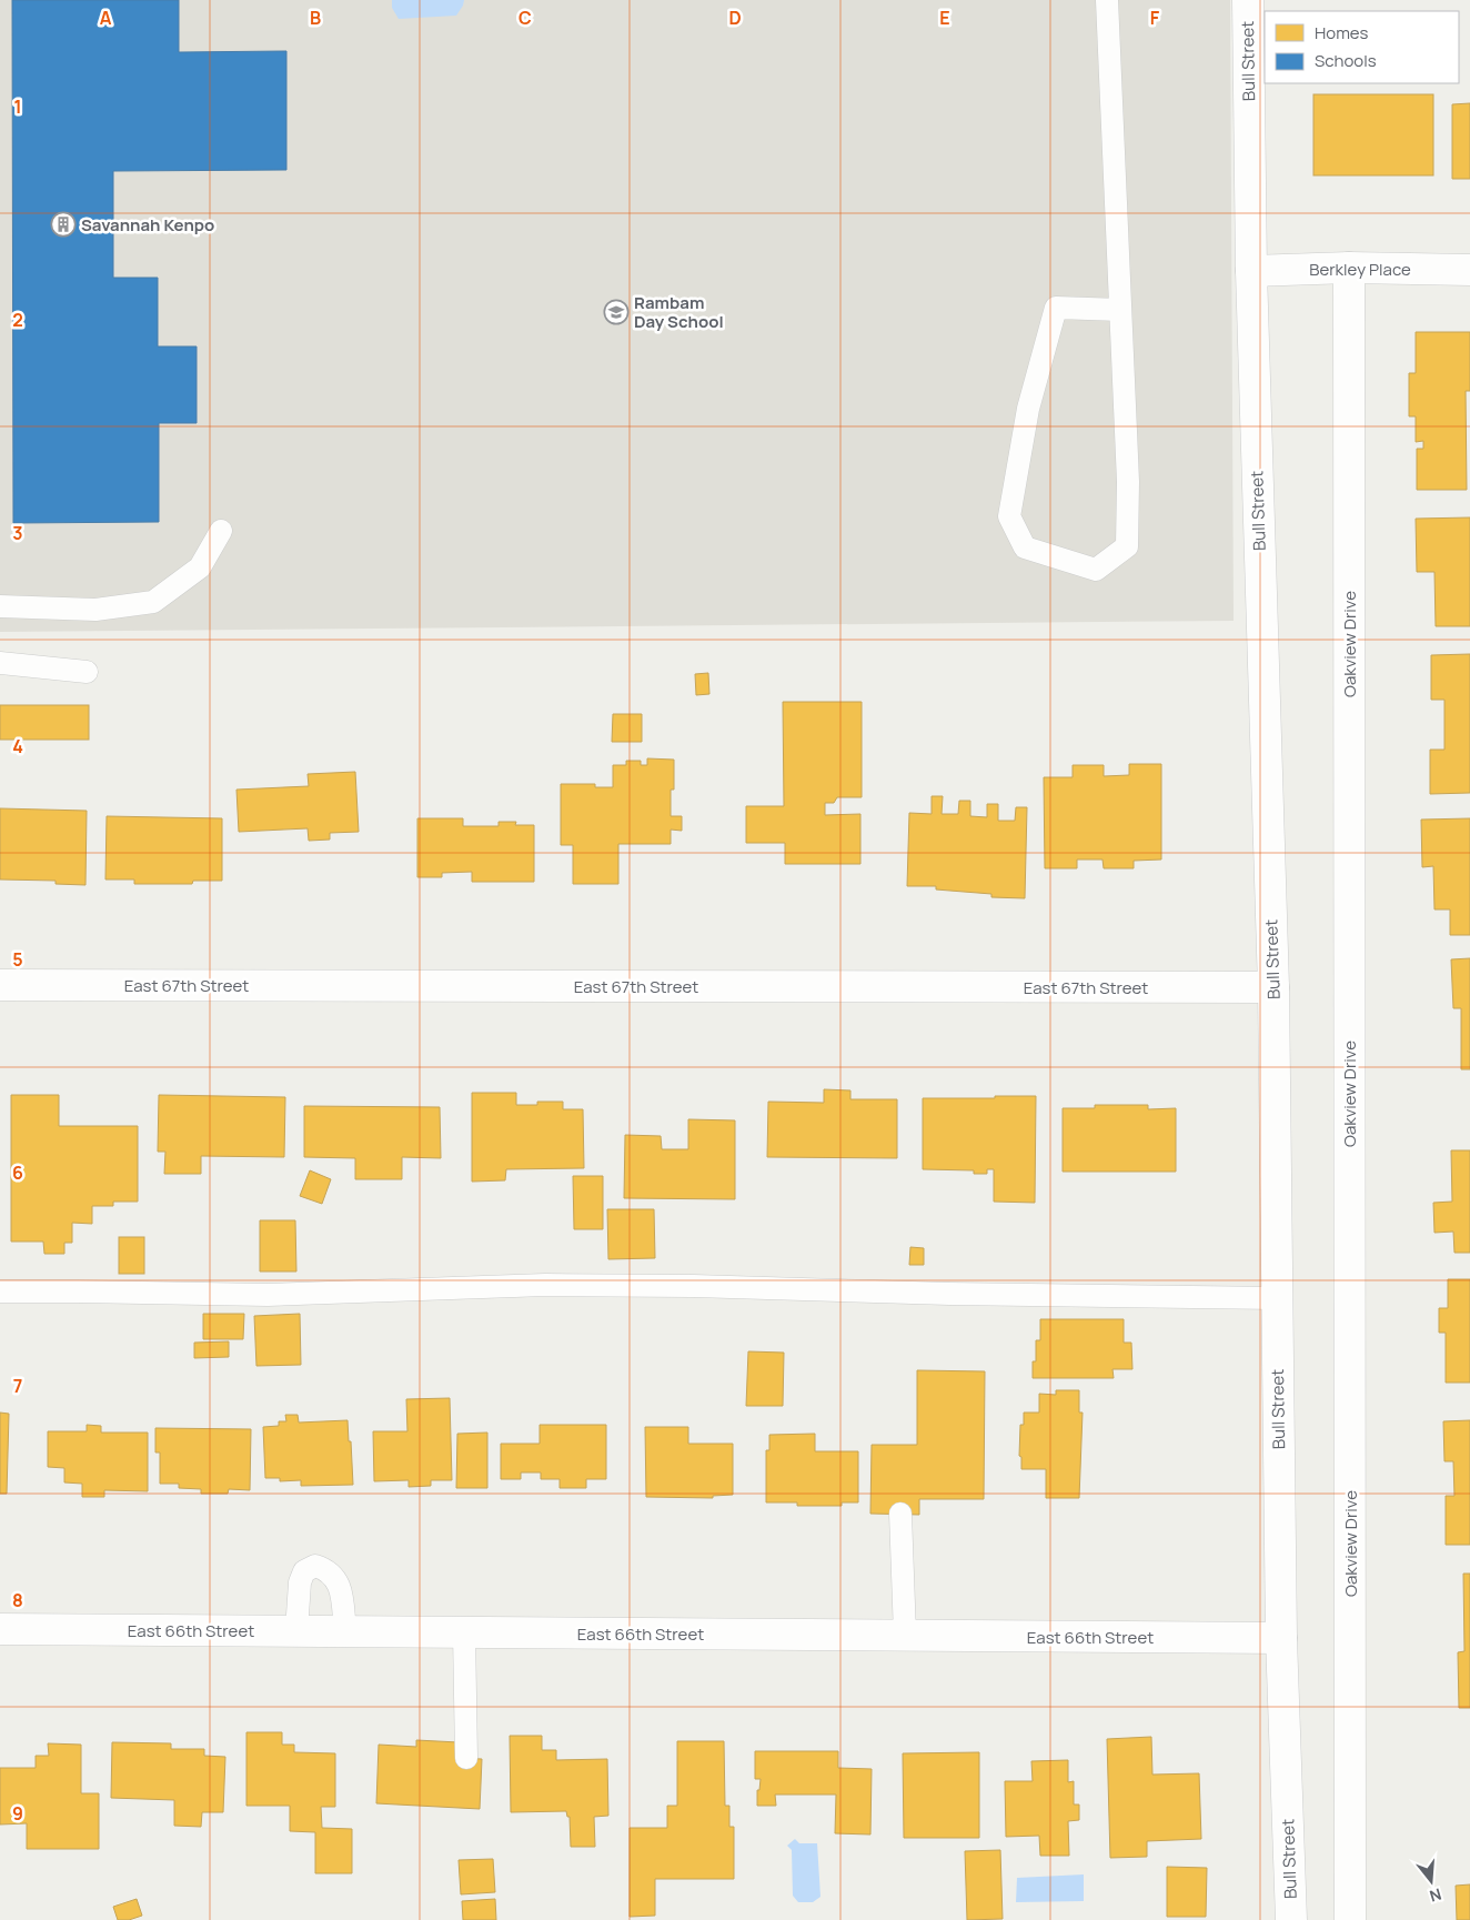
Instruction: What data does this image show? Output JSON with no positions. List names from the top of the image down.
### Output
{
  "streets": {
    "street": [
      "Bull Street",
      "Berkley Place",
      "Oakview Drive",
      "East 67th Street",
      "East 66th Street"
    ]
  },
  "crossings": [
    ["Bull Street", "Berkley Place"],
    ["Bull Street", "East 67th Street"],
    ["Bull Street", "East 66th Street"],
    ["Berkley Place", "Oakview Drive"]
  ],
  "places": {
    "building": ["Savannah Kenpo"],
    "school or university": ["Rambam Day School"]
  },
  "legend": ["Homes", "Schools"],
  "north": "bottom",
  "grid": {
    "columns": [
      "A",
      "B",
      "C",
      "D",
      "E",
      "F"
    ],
    "rows": [
      "1",
      "2",
      "3",
      "4",
      "5",
      "6",
      "7",
      "8",
      "9"
    ]
  }
}
